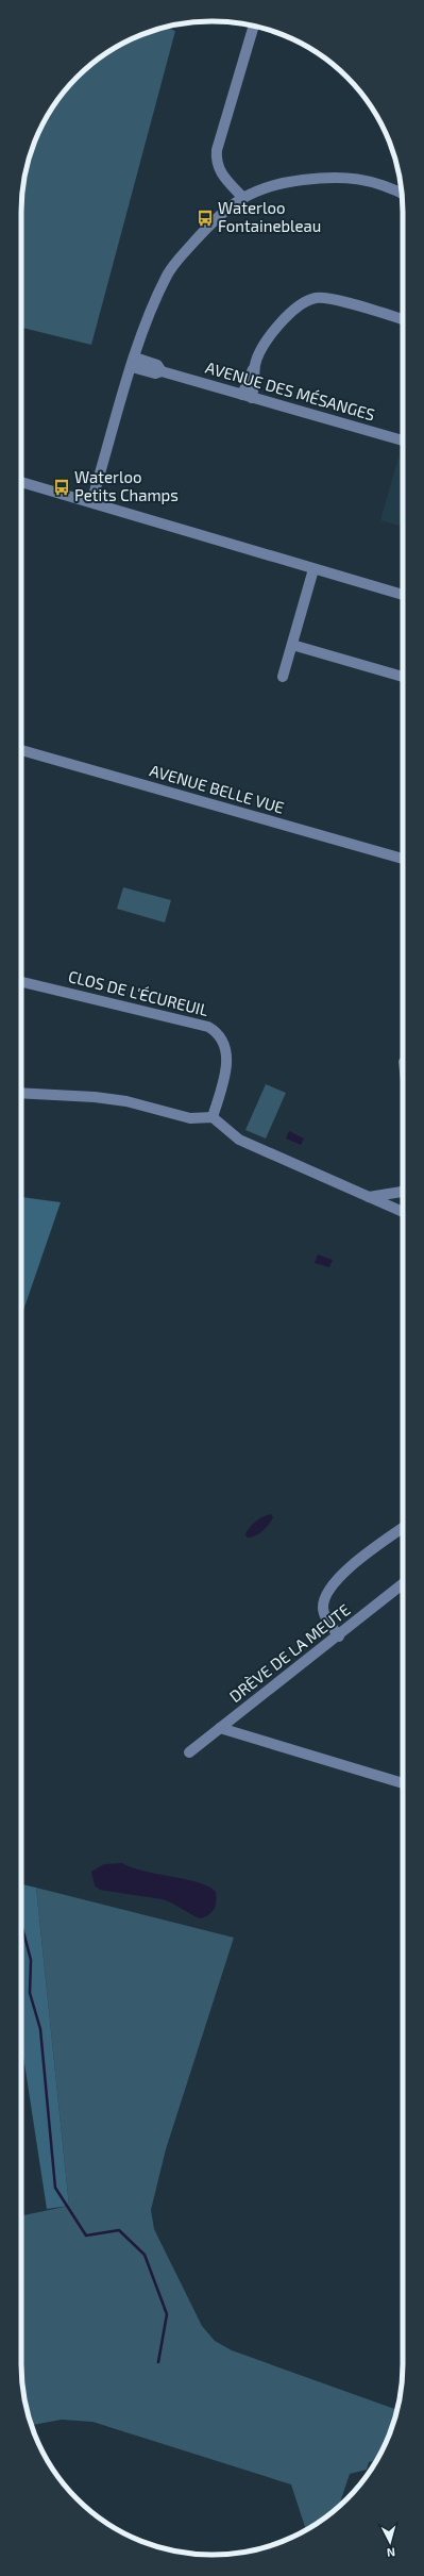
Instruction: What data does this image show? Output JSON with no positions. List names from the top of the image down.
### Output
{
  "streets": {
    "street": [
      "AVENUE DES MÉSANGES",
      "AVENUE BELLE VUE",
      "CLOS DE L'ÉCUREUIL",
      "DRÈVE DE LA MEUTE"
    ]
  },
  "places": {
    "bus stop": ["Waterloo Fontainebleau", "Waterloo Petits Champs"]
  },
  "north": "bottom"
}
